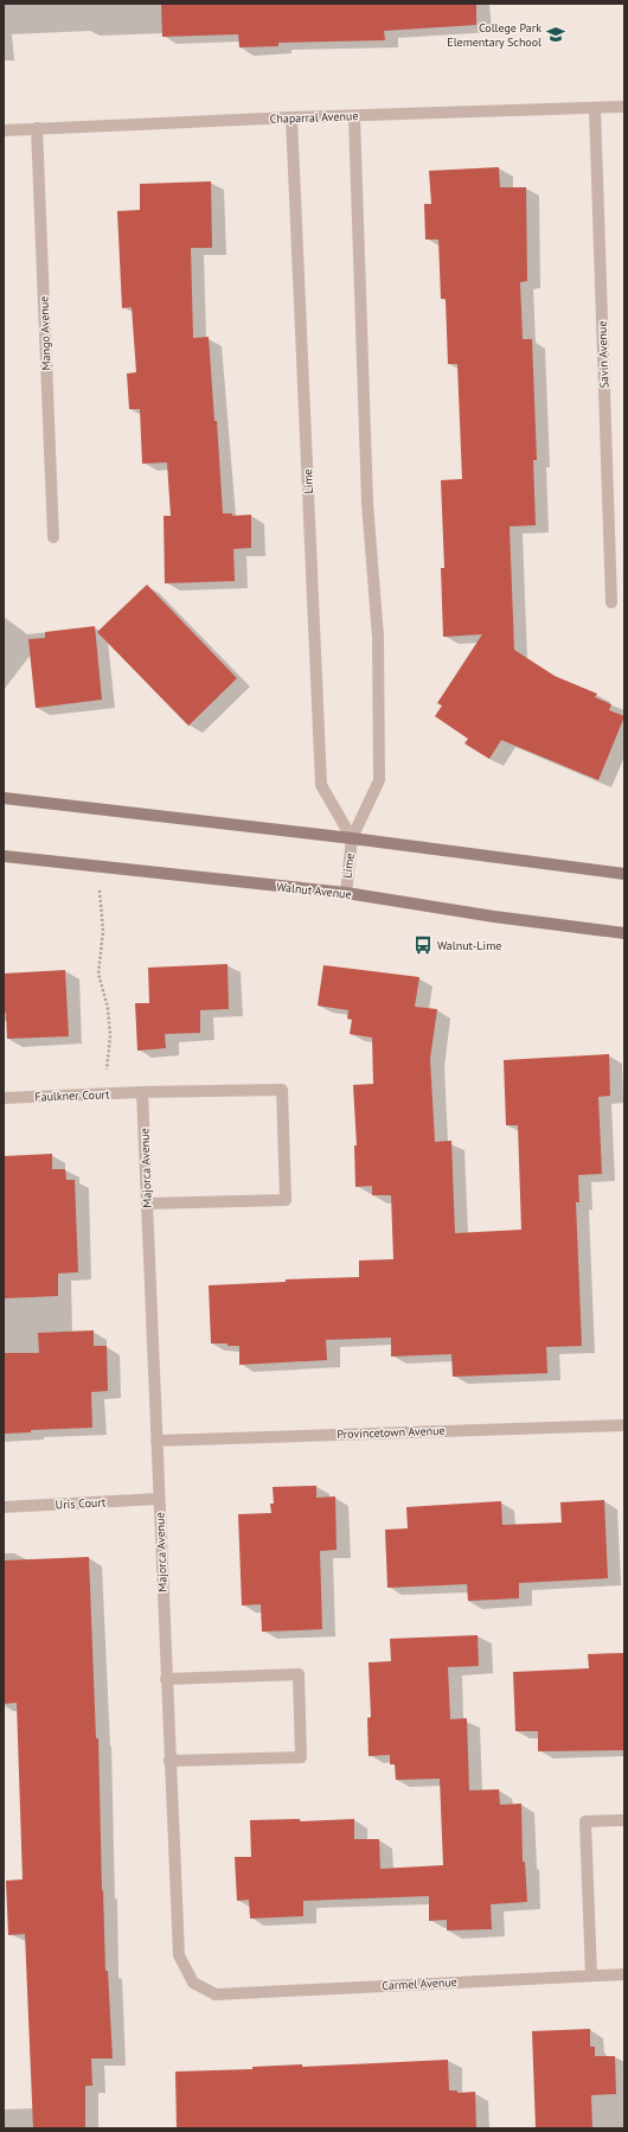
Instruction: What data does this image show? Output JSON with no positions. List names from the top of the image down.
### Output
{
  "streets": {
    "main road": ["Walnut Avenue"],
    "street": [
      "Chaparral Avenue",
      "Mango Avenue",
      "Savin Avenue",
      "Lime",
      "Faulkner Court",
      "Majorca Avenue",
      "Provincetown Avenue",
      "Uris Court",
      "Carmel Avenue"
    ]
  },
  "crossings": [
    ["Chaparral Avenue", "Mango Avenue"],
    ["Chaparral Avenue", "Savin Avenue"],
    ["Chaparral Avenue", "Lime"],
    ["Lime", "Walnut Avenue"],
    ["Faulkner Court", "Majorca Avenue"],
    ["Majorca Avenue", "Provincetown Avenue"],
    ["Majorca Avenue", "Uris Court"],
    ["Majorca Avenue", "Carmel Avenue"]
  ],
  "places": {
    "school or university": ["College Park Elementary School"],
    "bus stop": ["Walnut-Lime"]
  }
}
